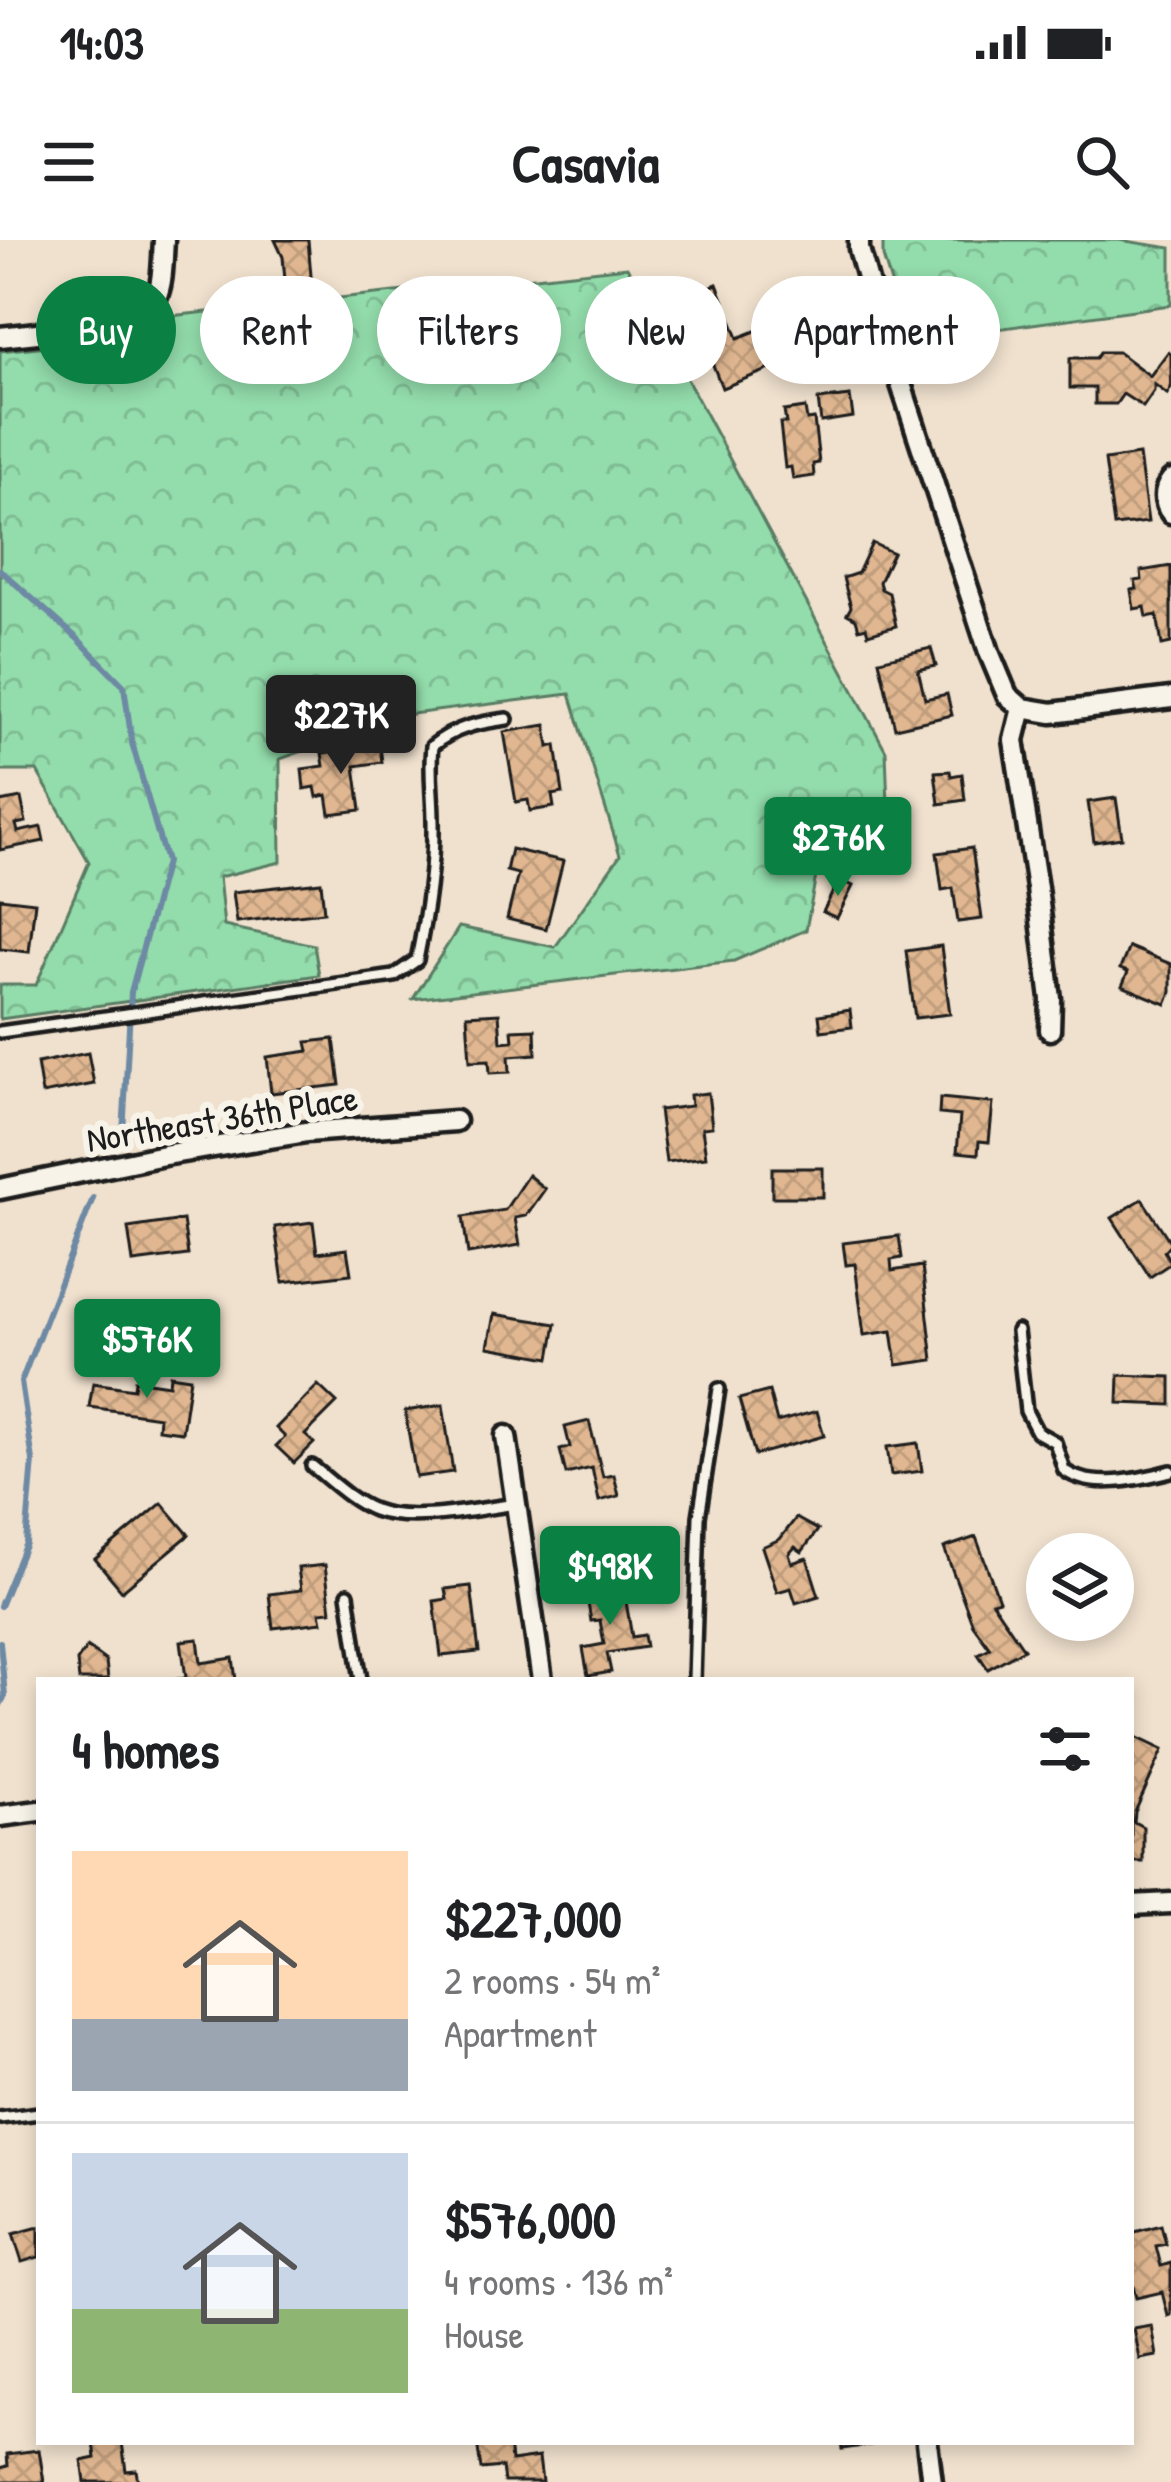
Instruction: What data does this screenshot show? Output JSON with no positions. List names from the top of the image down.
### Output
{
  "streets": {
    "street": ["Northeast 36th Place"]
  },
  "page": {
    "status": "14:03",
    "header": "Casavia",
    "chip": [
      "Buy",
      "Rent",
      "Filters",
      "New",
      "Apartment"
    ],
    "price": [
      "$227K",
      "$276K",
      "$576K",
      "$498K"
    ],
    "heading": "4 homes",
    "list": [
      {
        "name": "$227,000",
        "note": "2 rooms · 54 m² · Apartment"
      },
      {
        "name": "$576,000",
        "note": "4 rooms · 136 m² · House"
      }
    ]
  }
}
